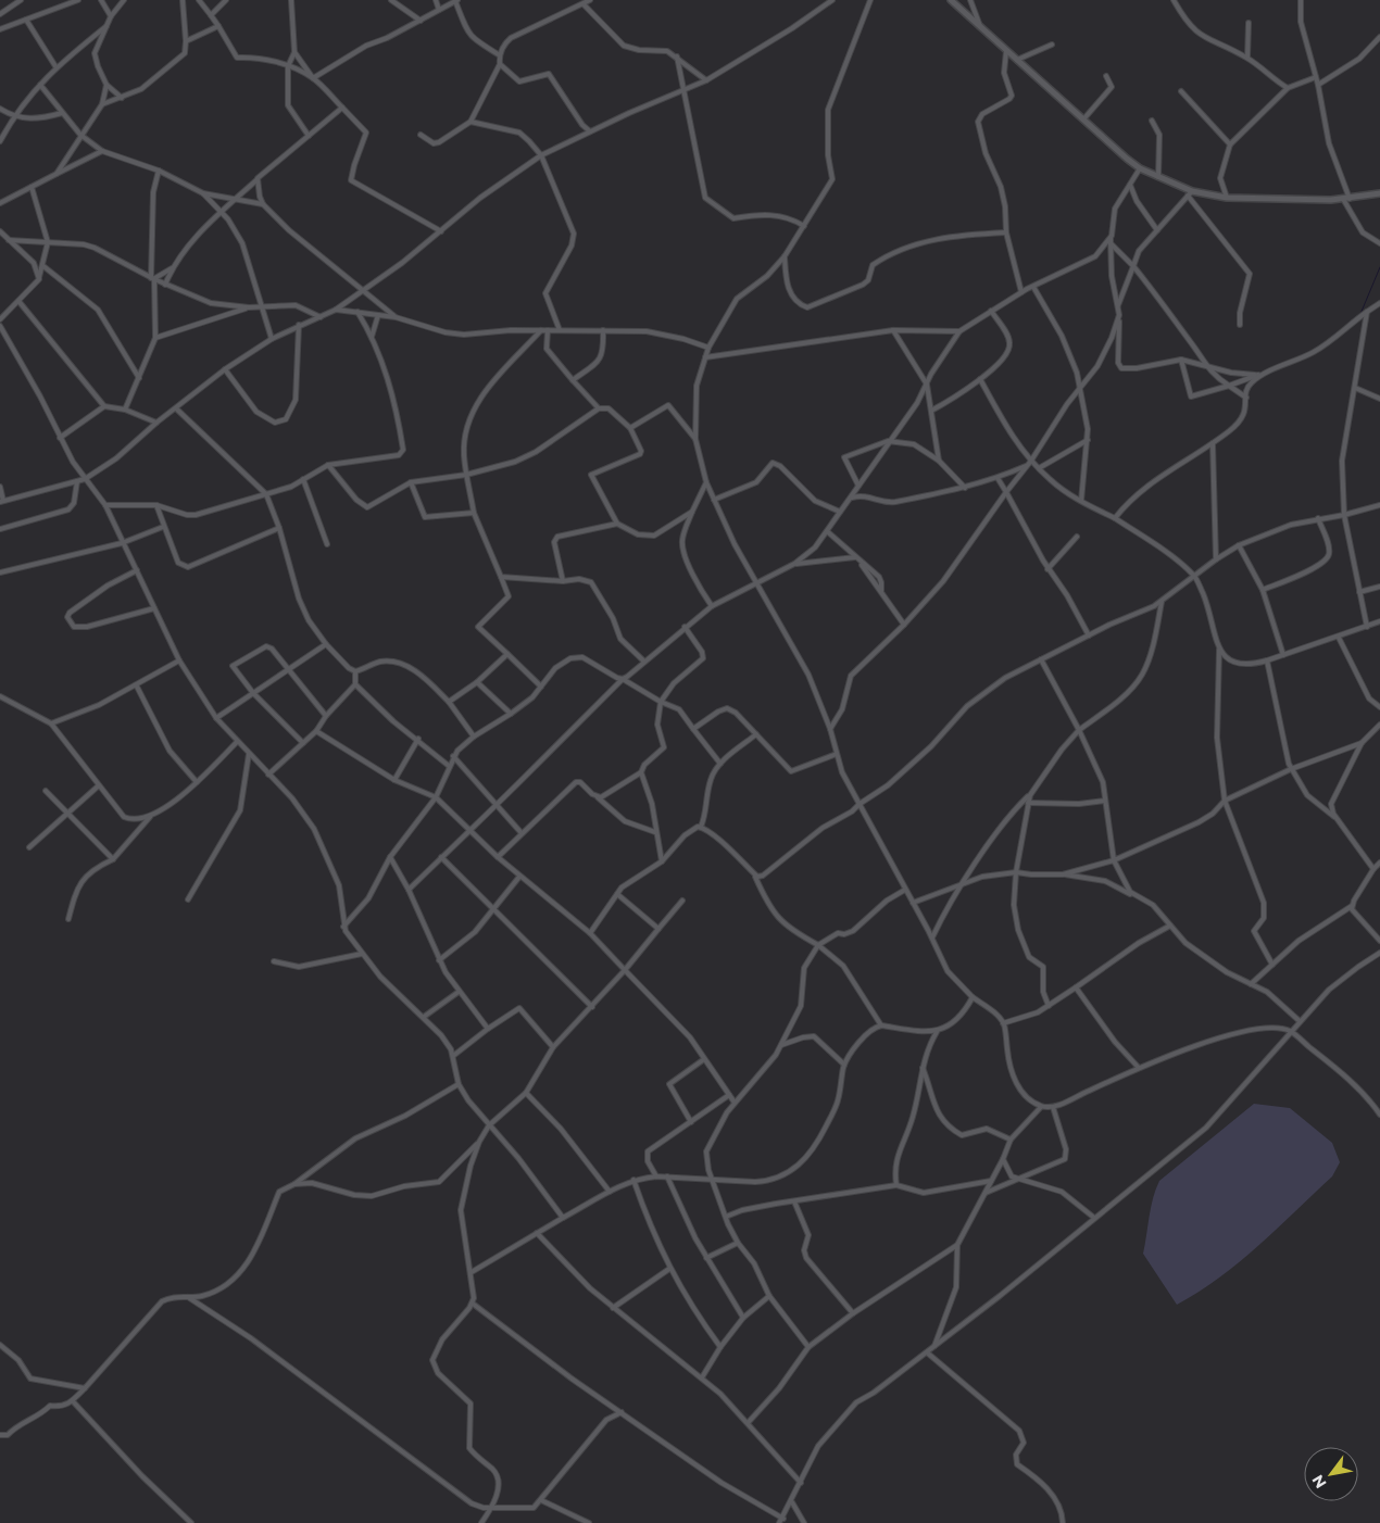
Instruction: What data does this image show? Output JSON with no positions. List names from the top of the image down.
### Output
{
  "north": "bottom left"
}
